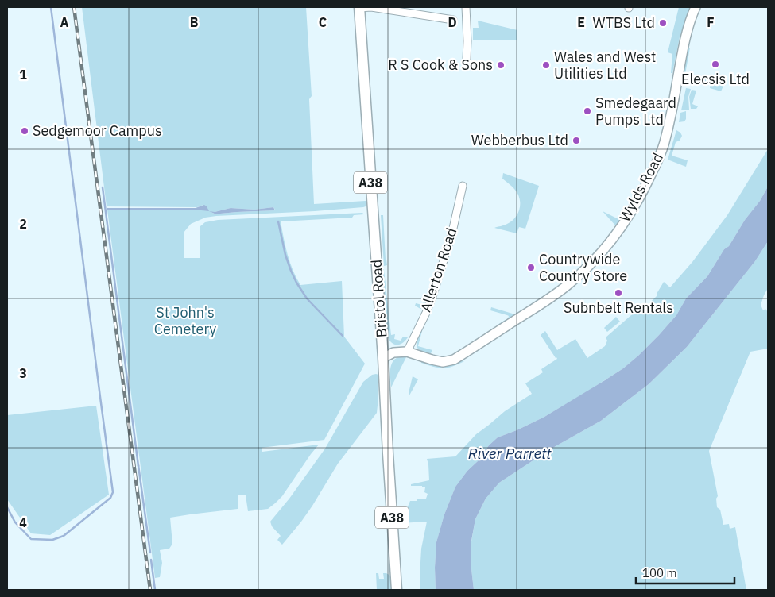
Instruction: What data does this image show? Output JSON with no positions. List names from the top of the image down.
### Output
{
  "streets": {
    "main road": ["A38", "Bristol Road"],
    "street": ["Wylds Road", "Allerton Road"]
  },
  "crossings": [
    ["Wylds Road", "Allerton Road"],
    ["Wylds Road", "Bristol Road"]
  ],
  "water": ["River Parrett"],
  "parks": ["St John's Cemetery"],
  "places": [
    "WTBS Ltd",
    "Elecsis Ltd",
    "R S Cook & Sons",
    "Wales and West Utilities Ltd",
    "Smedegaard Pumps Ltd",
    "Sedgemoor Campus",
    "Webberbus Ltd",
    "Countrywide Country Store",
    "Subnbelt Rentals"
  ],
  "scale_bar": "100 m",
  "grid": {
    "columns": [
      "A",
      "B",
      "C",
      "D",
      "E",
      "F"
    ],
    "rows": [
      "1",
      "2",
      "3",
      "4"
    ]
  }
}
